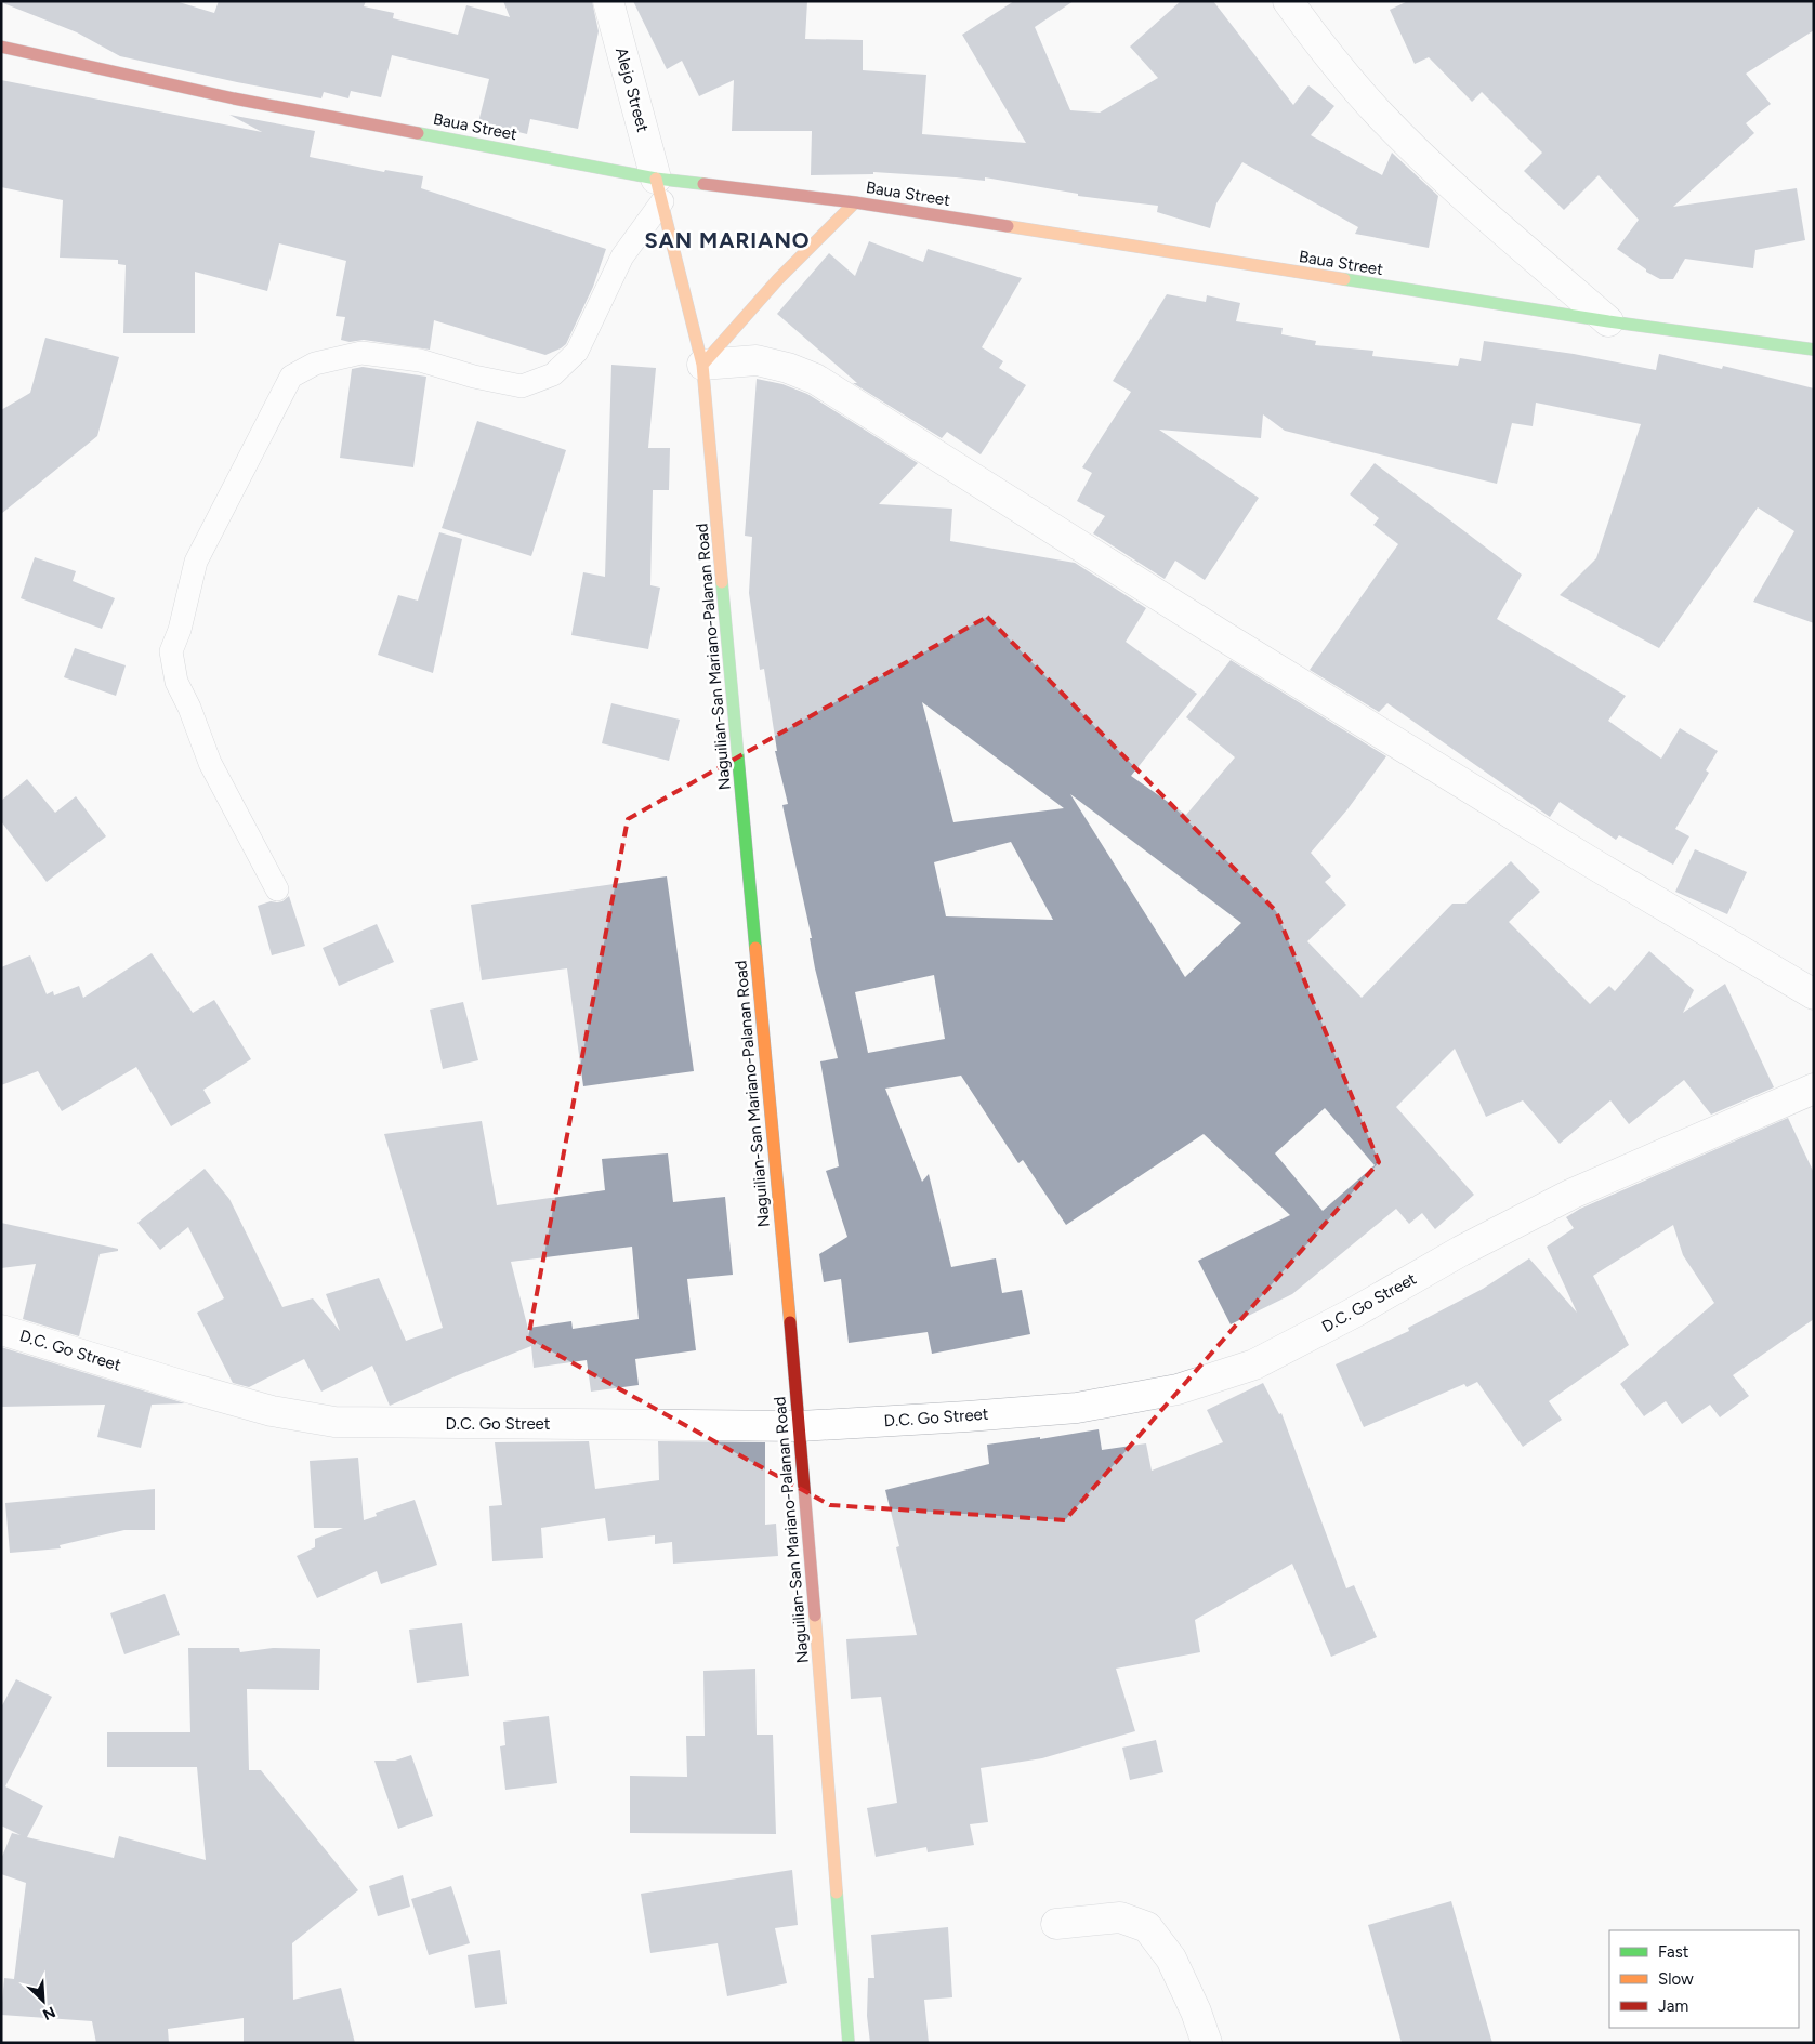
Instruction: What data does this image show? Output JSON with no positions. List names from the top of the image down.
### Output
{
  "streets": {
    "main road": ["Baua Street", "Naguilian-San Mariano-Palanan Road"],
    "street": ["Alejo Street", "D.C. Go Street"]
  },
  "crossings": [
    ["Alejo Street", "Baua Street"],
    ["Alejo Street", "Naguilian-San Mariano-Palanan Road"],
    ["Baua Street", "Naguilian-San Mariano-Palanan Road"],
    ["Naguilian-San Mariano-Palanan Road", "D.C. Go Street"]
  ],
  "districts": ["SAN MARIANO"],
  "legend": ["Fast", "Slow", "Jam"],
  "north": "bottom right"
}
